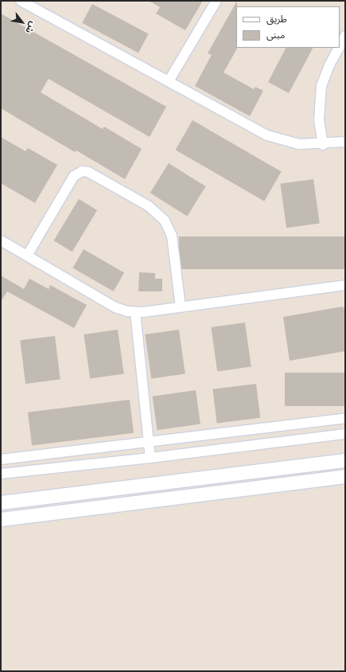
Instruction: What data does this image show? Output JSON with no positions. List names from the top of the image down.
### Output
{
  "legend": ["طريق", "مبنى"],
  "north": "bottom right"
}
